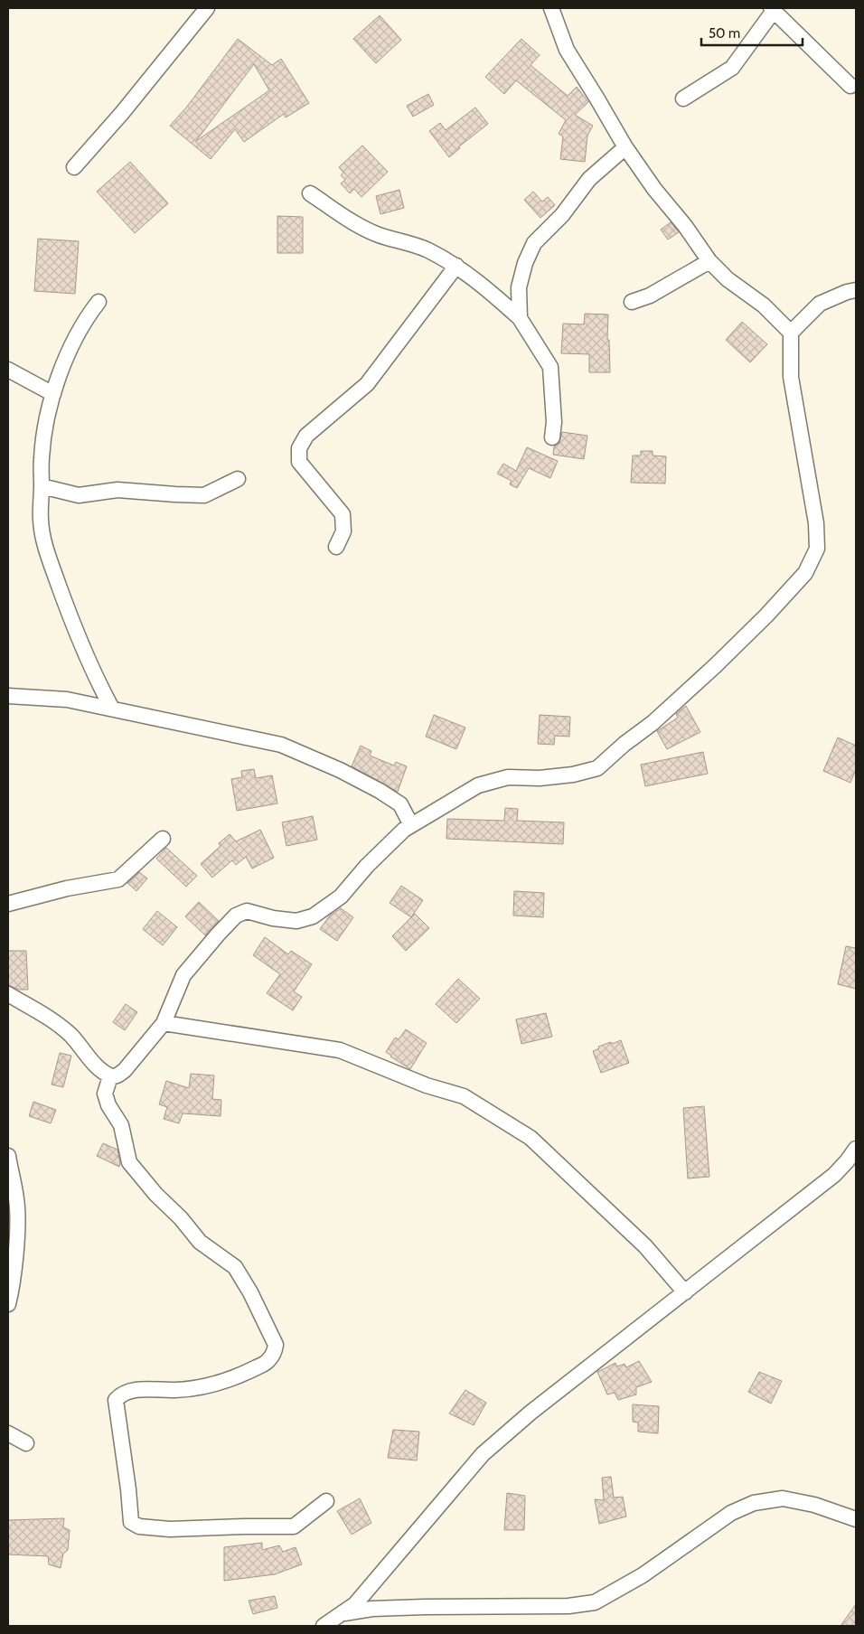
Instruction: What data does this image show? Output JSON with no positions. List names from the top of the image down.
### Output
{
  "scale_bar": "50 m"
}
